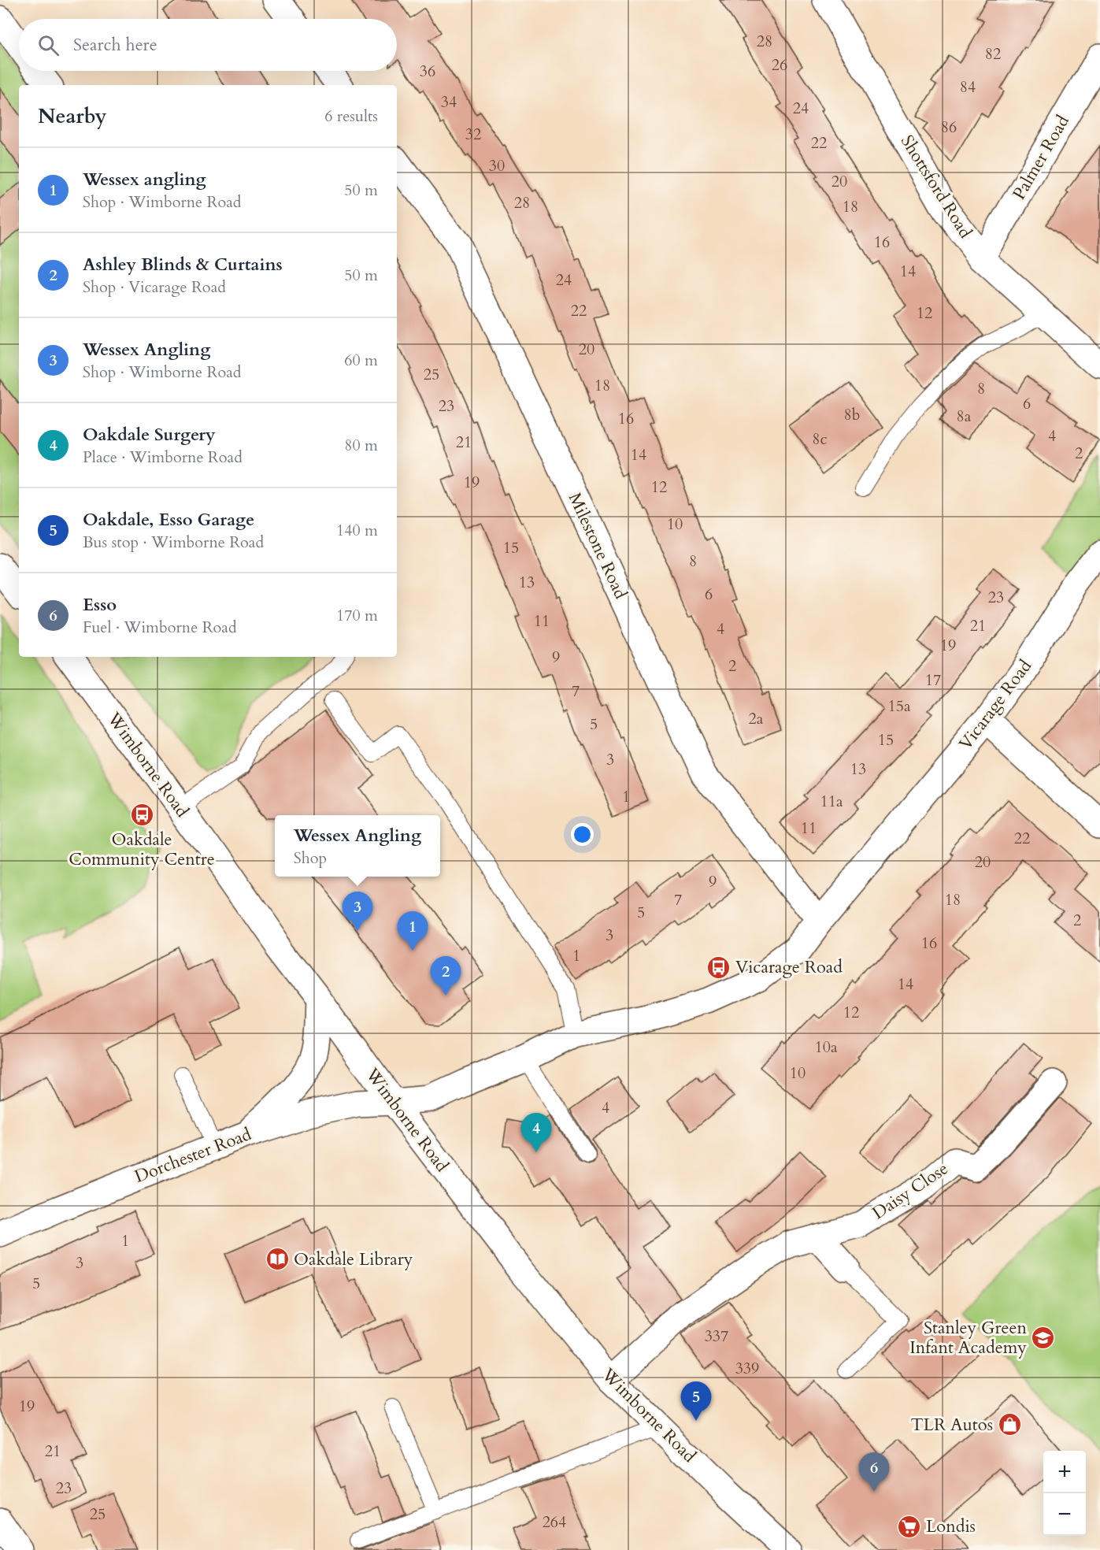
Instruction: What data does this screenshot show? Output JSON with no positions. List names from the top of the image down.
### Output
{
  "streets": {
    "main road": [
      "Palmer Road",
      "Shottsford Road",
      "Milestone Road",
      "Vicarage Road",
      "Wimborne Road",
      "Dorchester Road",
      "Daisy Close"
    ]
  },
  "crossings": [
    ["Palmer Road", "Shottsford Road"],
    ["Milestone Road", "Vicarage Road"],
    ["Vicarage Road", "Wimborne Road"],
    ["Vicarage Road", "Dorchester Road"],
    ["Wimborne Road", "Dorchester Road"],
    ["Wimborne Road", "Daisy Close"]
  ],
  "places": {
    "bus stop": ["Oakdale Community Centre", "Vicarage Road"],
    "library": ["Oakdale Library"],
    "school or university": ["Stanley Green Infant Academy"],
    "shop": ["TLR Autos"],
    "supermarket": ["Londis"]
  },
  "house_numbers": [
    "28",
    "82",
    "26",
    "36",
    "84",
    "34",
    "24",
    "86",
    "32",
    "22",
    "30",
    "20",
    "28",
    "18",
    "16",
    "14",
    "24",
    "22",
    "12",
    "20",
    "25",
    "18",
    "8",
    "6",
    "23",
    "8b",
    "8a",
    "16",
    "4",
    "8c",
    "21",
    "2",
    "14",
    "19",
    "12",
    "10",
    "15",
    "8",
    "13",
    "6",
    "23",
    "11",
    "21",
    "4",
    "19",
    "9",
    "2",
    "17",
    "7",
    "15a",
    "2a",
    "5",
    "15",
    "3",
    "13",
    "1",
    "11a",
    "11",
    "22",
    "20",
    "9",
    "7",
    "18",
    "5",
    "2",
    "3",
    "16",
    "1",
    "14",
    "12",
    "10a",
    "10",
    "4",
    "1",
    "3",
    "5",
    "337",
    "339",
    "19",
    "21",
    "23",
    "25",
    "264"
  ],
  "page": {
    "search": "Search here",
    "heading": ["Nearby", "6 results"],
    "list": [
      {
        "mark": "1",
        "name": "Wessex angling",
        "note": "Shop · Wimborne Road",
        "value": "50 m"
      },
      {
        "mark": "2",
        "name": "Ashley Blinds & Curtains",
        "note": "Shop · Vicarage Road",
        "value": "50 m"
      },
      {
        "mark": "3",
        "name": "Wessex Angling",
        "note": "Shop · Wimborne Road",
        "value": "60 m"
      },
      {
        "mark": "4",
        "name": "Oakdale Surgery",
        "note": "Place · Wimborne Road",
        "value": "80 m"
      },
      {
        "mark": "5",
        "name": "Oakdale, Esso Garage",
        "note": "Bus stop · Wimborne Road",
        "value": "140 m"
      },
      {
        "mark": "6",
        "name": "Esso",
        "note": "Fuel · Wimborne Road",
        "value": "170 m"
      }
    ],
    "popup": ["Wessex Angling", "Shop"],
    "pins": [
      "3",
      "1",
      "2",
      "4",
      "5",
      "6"
    ],
    "map_buttons": ["+", "−"]
  }
}
